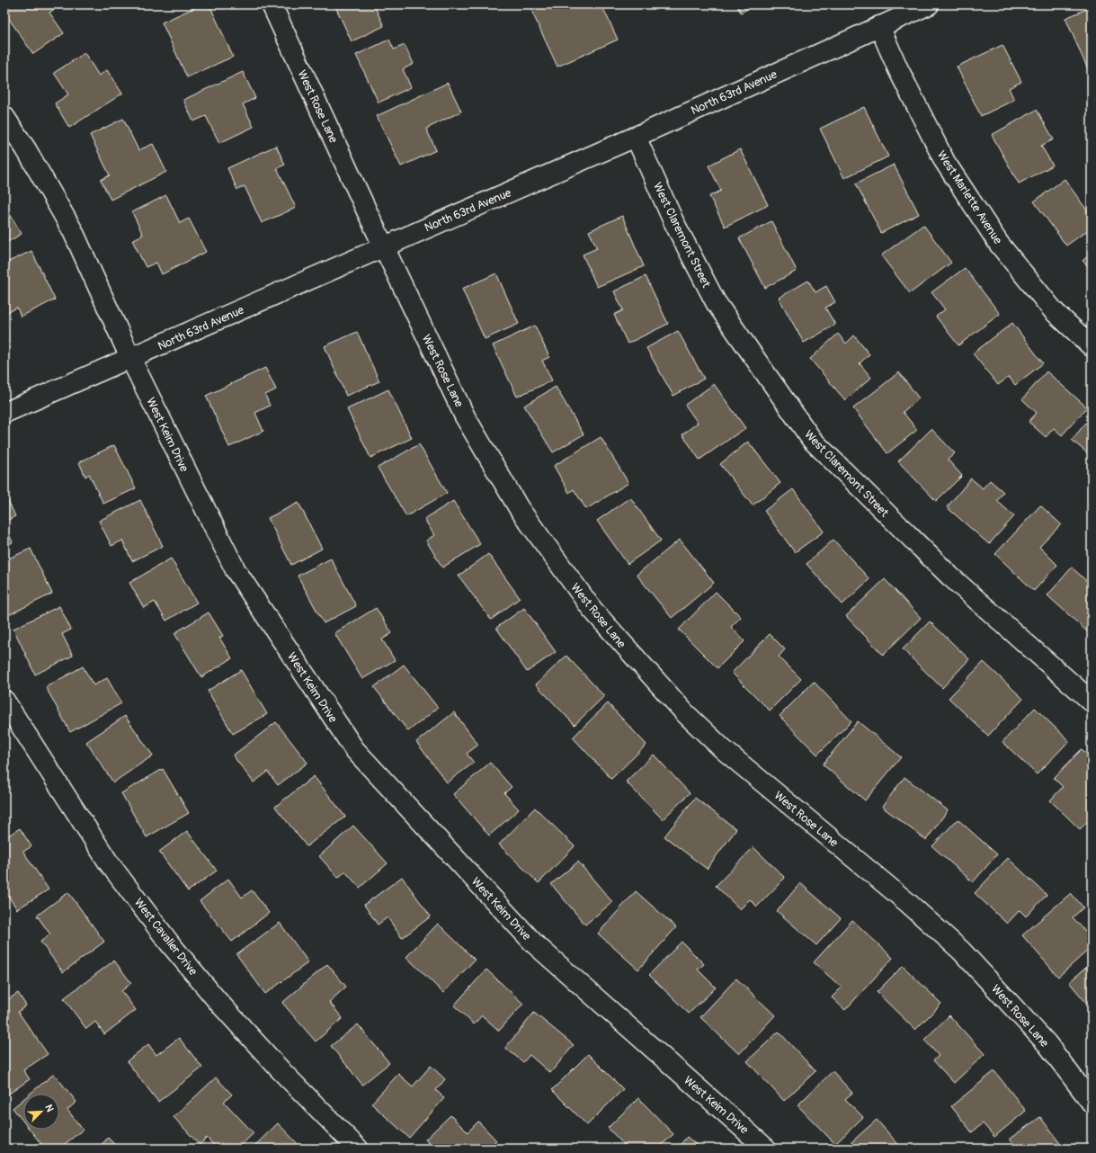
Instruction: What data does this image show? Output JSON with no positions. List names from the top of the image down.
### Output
{
  "streets": {
    "street": [
      "North 63rd Avenue",
      "West Rose Lane",
      "West Marlette Avenue",
      "West Claremont Street",
      "West Keim Drive",
      "West Cavalier Drive"
    ]
  },
  "crossings": [
    ["North 63rd Avenue", "West Rose Lane"],
    ["North 63rd Avenue", "West Marlette Avenue"],
    ["North 63rd Avenue", "West Claremont Street"],
    ["North 63rd Avenue", "West Keim Drive"]
  ],
  "north": "top right"
}
